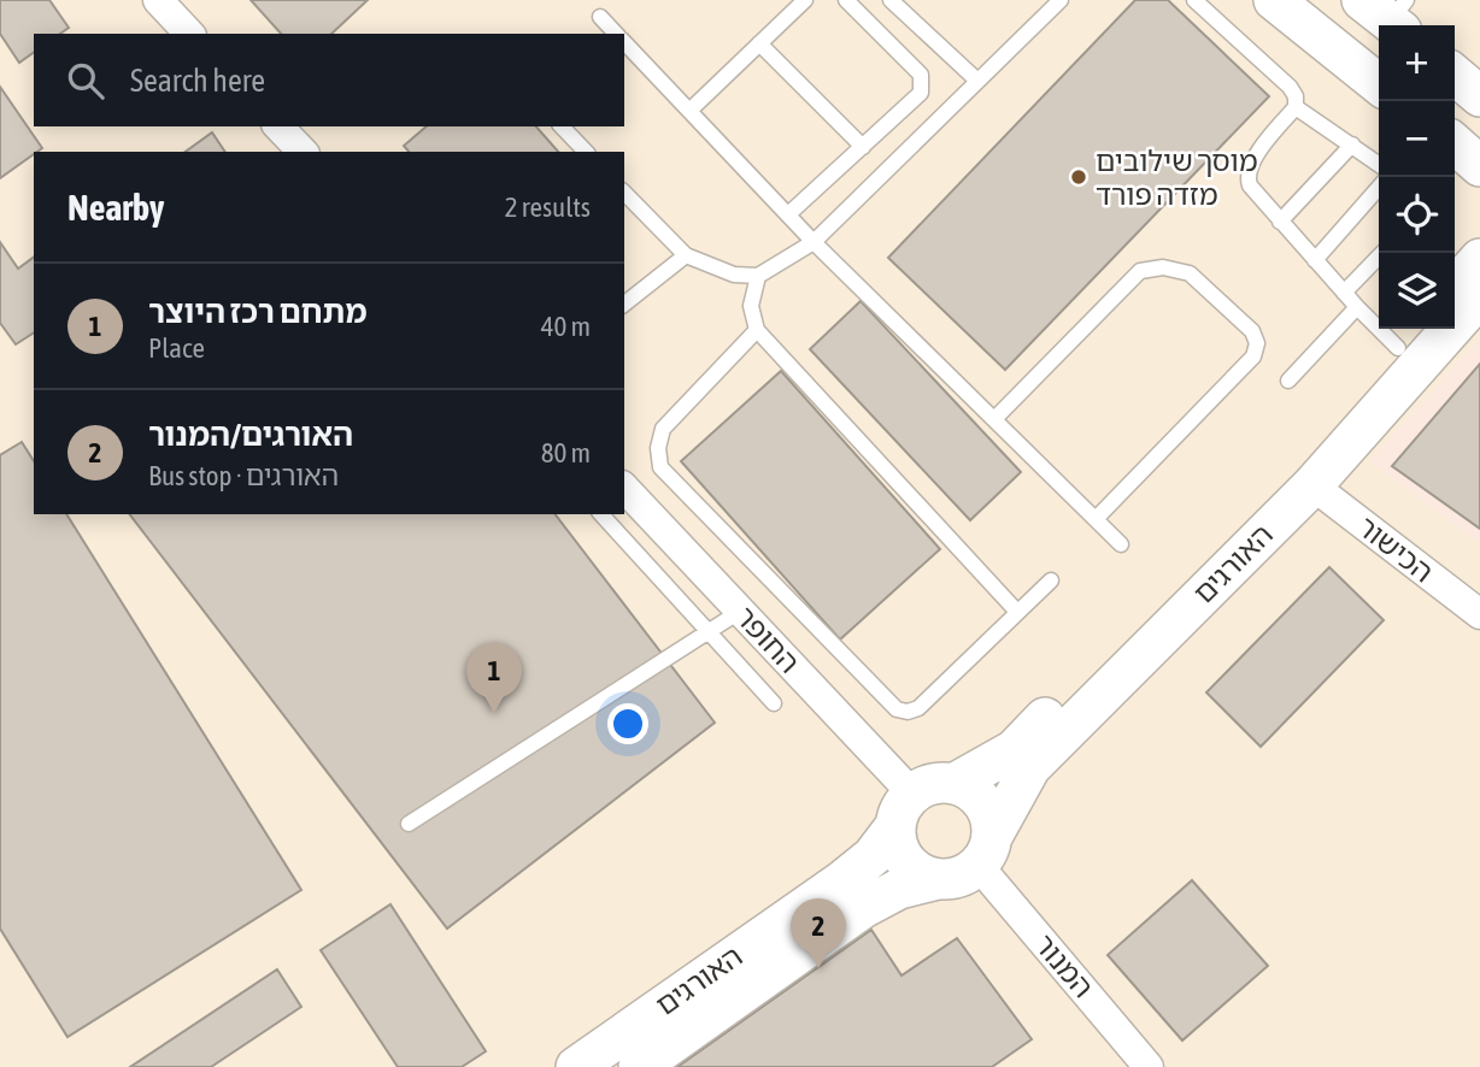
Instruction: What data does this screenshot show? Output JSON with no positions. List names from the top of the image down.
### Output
{
  "streets": {
    "street": [
      "הכישור",
      "האורגים",
      "החופר",
      "המנור"
    ]
  },
  "crossings": [
    ["הכישור", "האורגים"],
    ["האורגים", "החופר"],
    ["האורגים", "המנור"],
    ["החופר", "המנור"]
  ],
  "places": ["מוסך שילובים מזדה פורד"],
  "page": {
    "map_buttons": ["+", "−"],
    "search": "Search here",
    "heading": ["Nearby", "2 results"],
    "list": [
      {
        "mark": "1",
        "name": "מתחם רכז היוצר",
        "note": "Place",
        "value": "40 m"
      },
      {
        "mark": "2",
        "name": "האורגים/המנור",
        "note": "Bus stop · האורגים",
        "value": "80 m"
      }
    ],
    "pins": ["1", "2"]
  }
}
